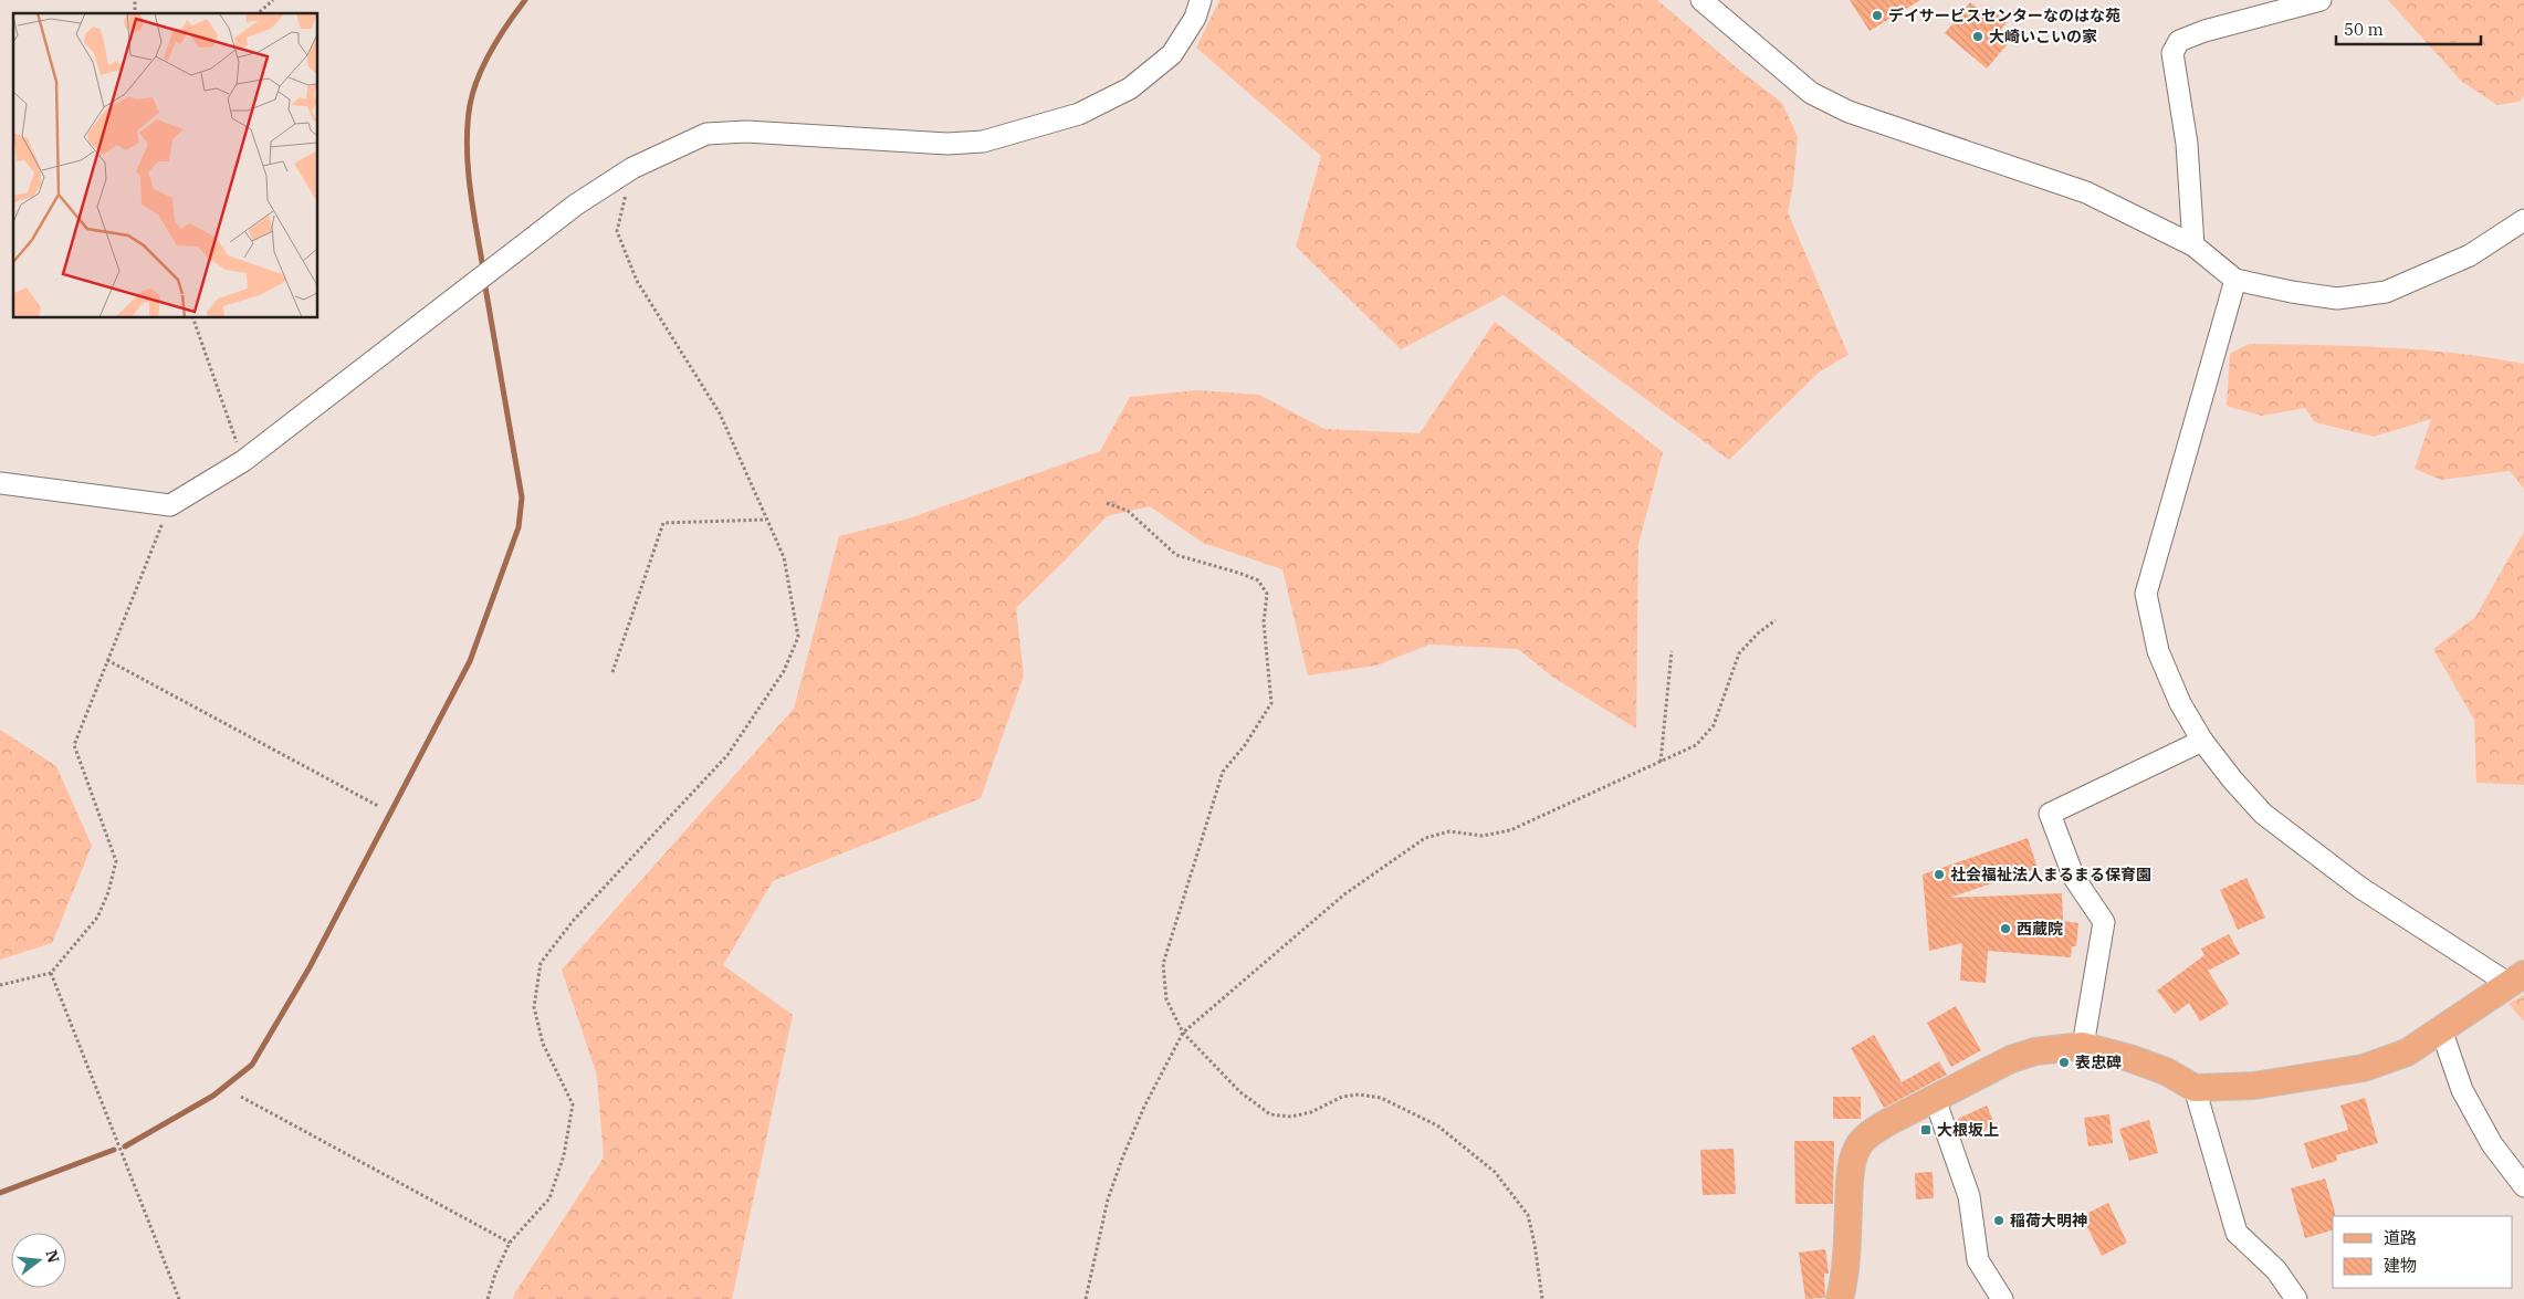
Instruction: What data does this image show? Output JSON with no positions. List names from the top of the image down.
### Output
{
  "places": {
    "other": [
      "デイサービスセンターなのはな苑",
      "大崎いこいの家",
      "社会福祉法人まるまる保育園",
      "西蔵院",
      "表忠碑",
      "稲荷大明神"
    ],
    "transit": ["大根坂上"]
  },
  "legend": ["道路", "建物"],
  "scale_bar": "50 m",
  "north": "right"
}
